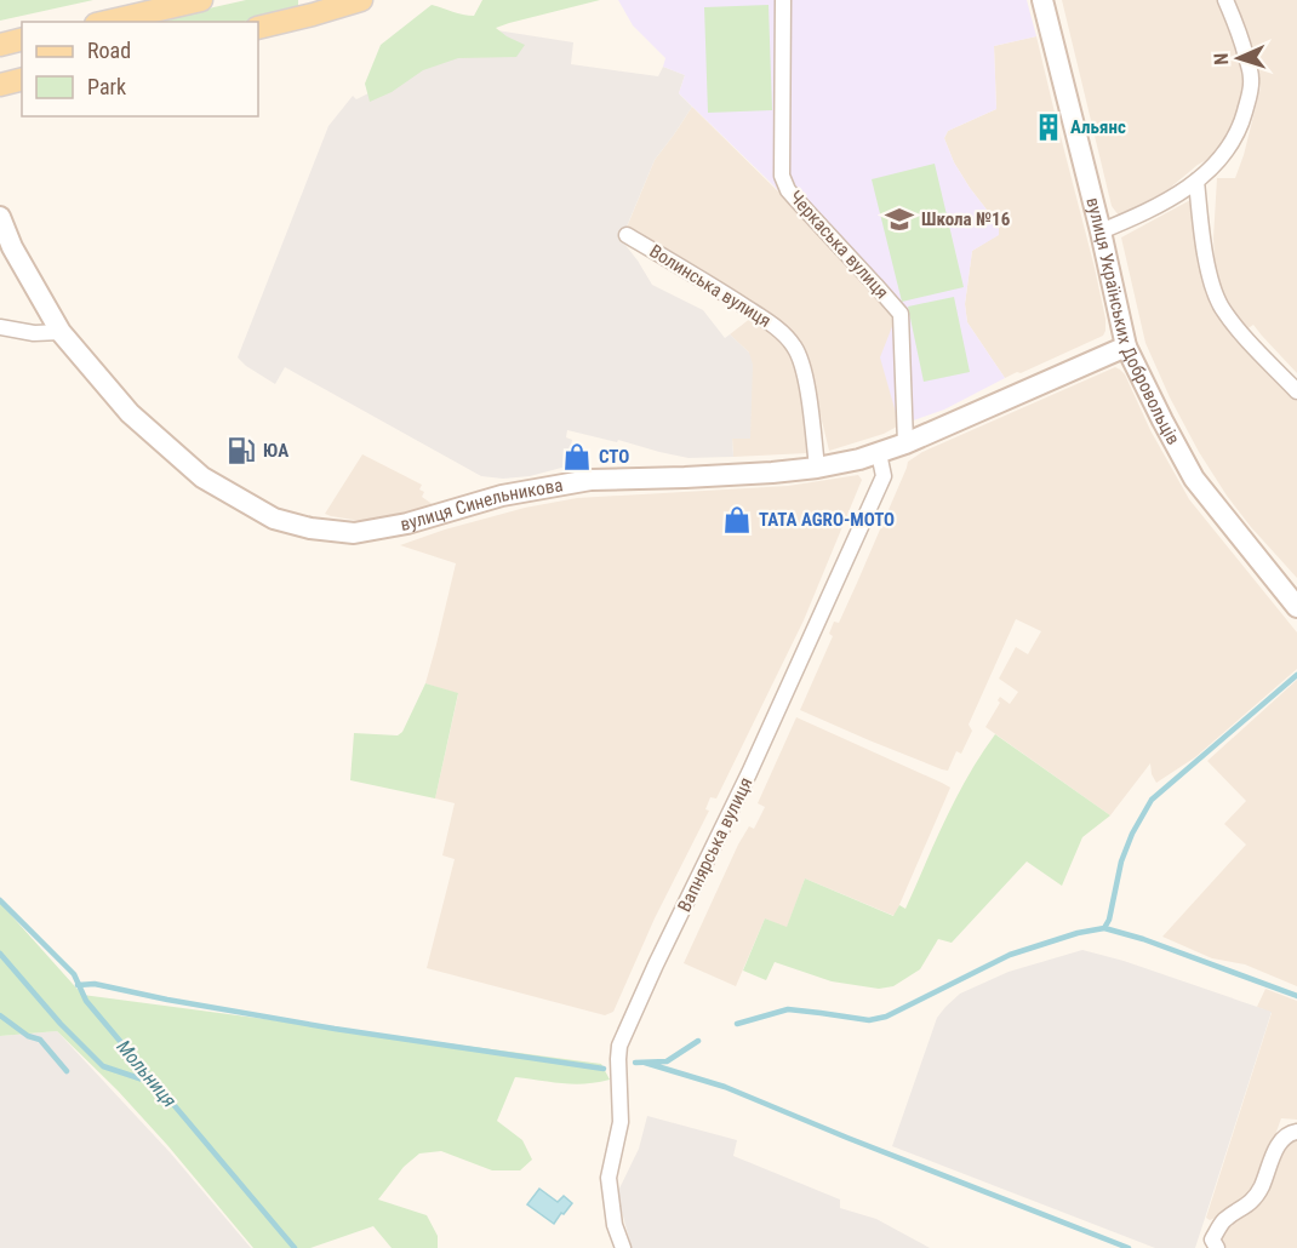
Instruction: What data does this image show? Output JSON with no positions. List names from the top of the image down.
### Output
{
  "streets": {
    "street": [
      "Черкаська вулиця",
      "Волинська вулиця",
      "вулиця Українських Добровольців",
      "вулиця Синельникова",
      "Вапнярська вулиця"
    ]
  },
  "crossings": [
    ["Черкаська вулиця", "вулиця Синельникова"],
    ["Волинська вулиця", "вулиця Синельникова"],
    ["вулиця Українських Добровольців", "вулиця Синельникова"],
    ["вулиця Синельникова", "Вапнярська вулиця"]
  ],
  "water": ["Мольниця"],
  "places": {
    "building": ["Альянс"],
    "school or university": ["Школа №16"],
    "fuel station": ["ЮА"],
    "shop": ["СТО", "TATA AGRO-MOTO"]
  },
  "legend": ["Road", "Park"],
  "north": "left"
}
